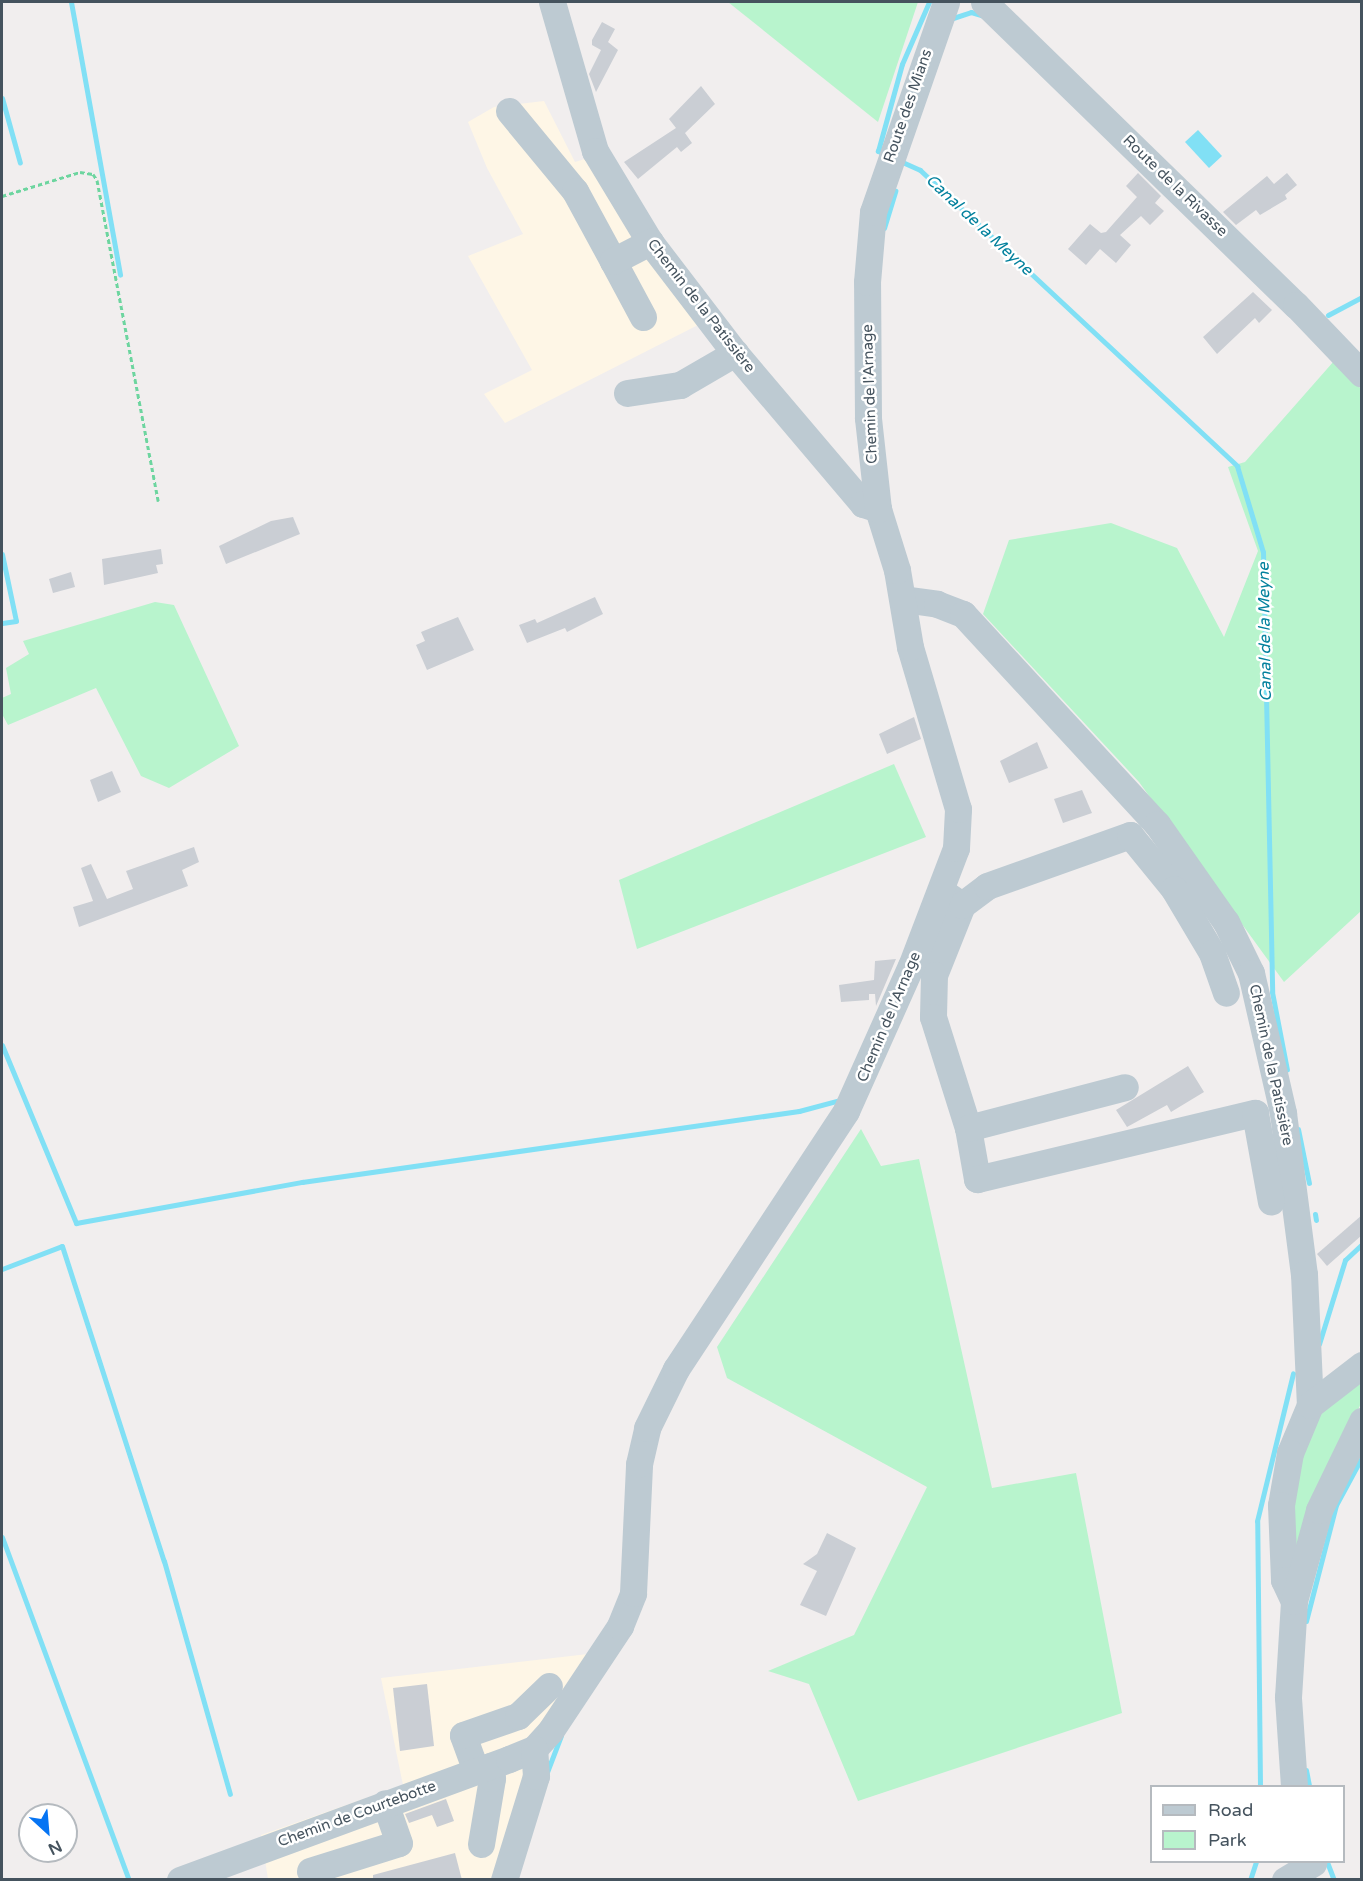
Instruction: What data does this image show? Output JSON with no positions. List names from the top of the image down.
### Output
{
  "streets": {
    "street": [
      "Route des Mians",
      "Route de la Rivasse",
      "Chemin de la Patissière",
      "Chemin de l'Arnage",
      "Chemin de Courtebotte"
    ]
  },
  "crossings": [
    ["Route des Mians", "Chemin de l'Arnage"],
    ["Chemin de la Patissière", "Chemin de l'Arnage"],
    ["Chemin de l'Arnage", "Chemin de Courtebotte"]
  ],
  "water": ["Canal de la Meyne"],
  "legend": ["Road", "Park"],
  "north": "bottom right"
}
